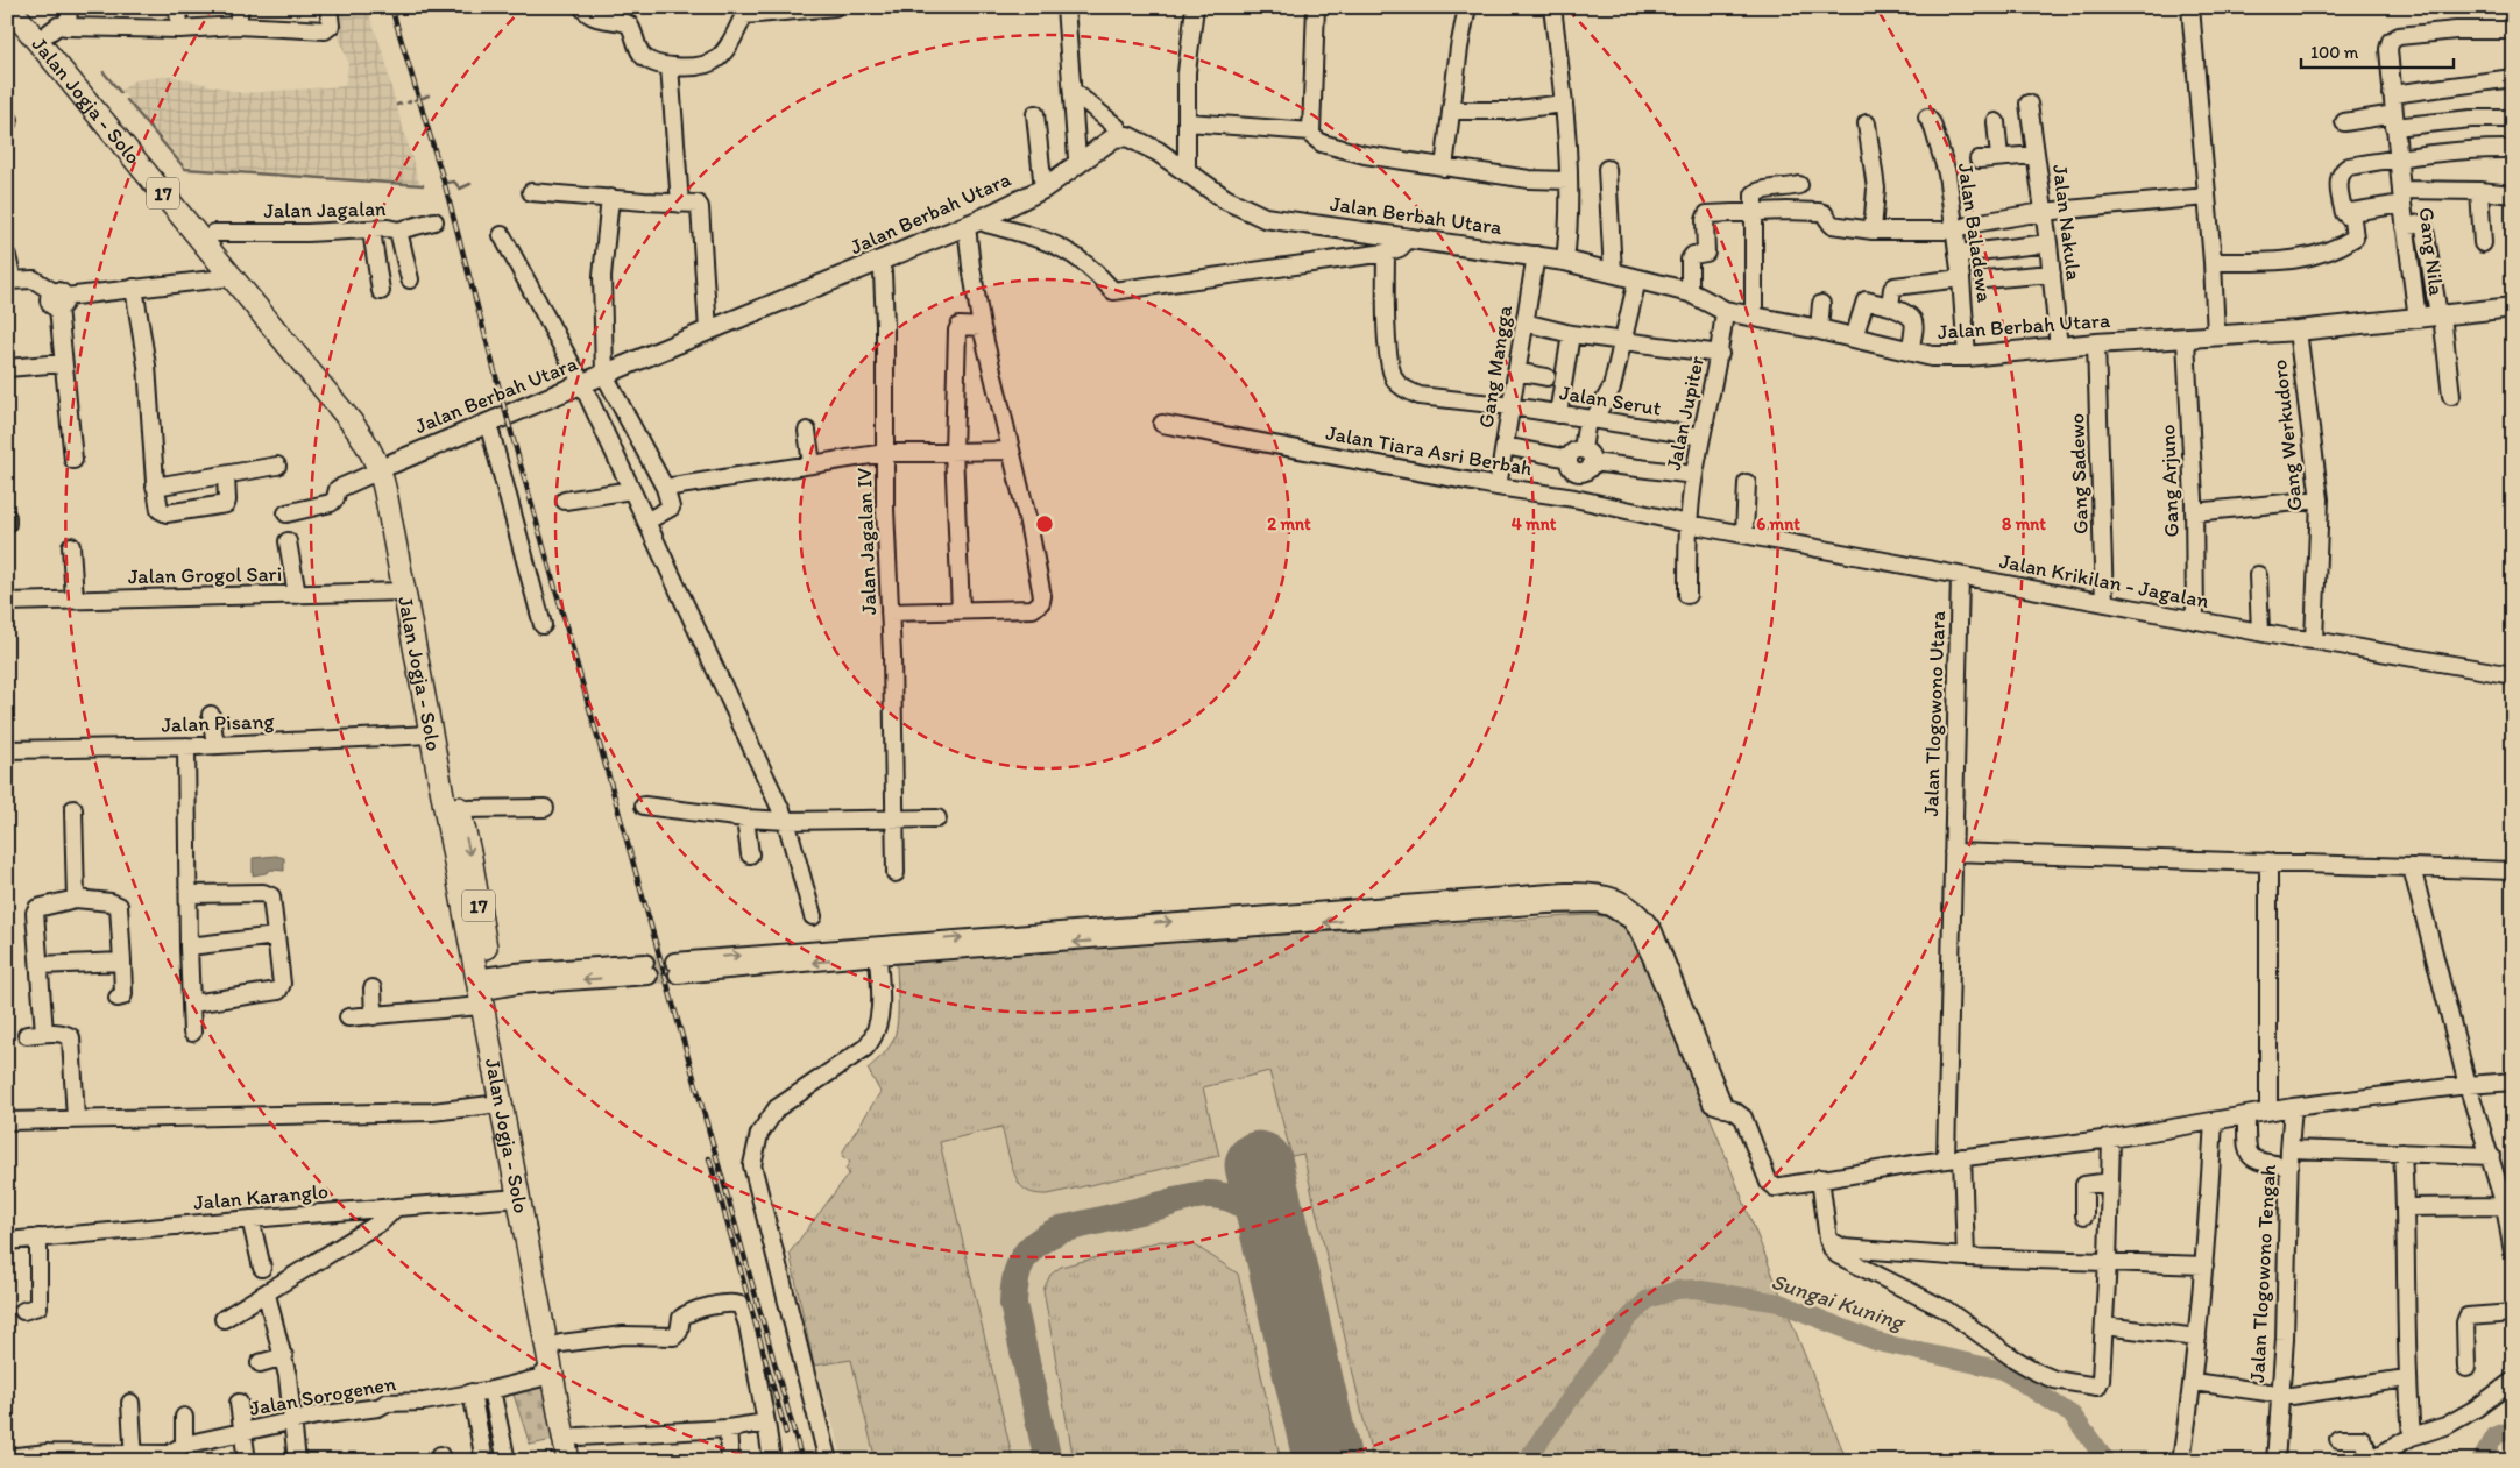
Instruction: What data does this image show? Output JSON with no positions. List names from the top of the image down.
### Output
{
  "streets": {
    "highway": ["Jalan Jogja - Solo", "17"],
    "main road": ["Jalan Berbah Utara"],
    "street": [
      "Jalan Jagalan",
      "Jalan Nakula",
      "Jalan Baladewa",
      "Gang Nila",
      "Gang Mangga",
      "Jalan Serut",
      "Jalan Jupiter",
      "Gang Werkudoro",
      "Jalan Tiara Asri Berbah",
      "Gang Sadewo",
      "Gang Arjuno",
      "Jalan Jagalan IV",
      "Jalan Grogol Sari",
      "Jalan Krikilan - Jagalan",
      "Jalan Tlogowono Utara",
      "Jalan Pisang",
      "Jalan Karanglo",
      "Jalan Tlogowono Tengah",
      "Jalan Sorogenen"
    ]
  },
  "crossings": [
    ["Jalan Jogja - Solo", "Jalan Jagalan"],
    ["Jalan Jogja - Solo", "Jalan Berbah Utara"],
    ["Jalan Jogja - Solo", "Jalan Grogol Sari"],
    ["Jalan Jogja - Solo", "Jalan Pisang"],
    ["Jalan Jogja - Solo", "Jalan Karanglo"],
    ["Jalan Jogja - Solo", "Jalan Sorogenen"],
    ["Jalan Berbah Utara", "Jalan Nakula"],
    ["Jalan Berbah Utara", "Jalan Baladewa"],
    ["Jalan Berbah Utara", "Gang Nila"],
    ["Jalan Berbah Utara", "Gang Mangga"],
    ["Jalan Berbah Utara", "Jalan Jupiter"],
    ["Jalan Berbah Utara", "Gang Werkudoro"],
    ["Jalan Berbah Utara", "Gang Sadewo"],
    ["Jalan Berbah Utara", "Gang Arjuno"],
    ["Jalan Berbah Utara", "Jalan Jagalan IV"],
    ["Gang Mangga", "Jalan Serut"],
    ["Gang Mangga", "Jalan Tiara Asri Berbah"],
    ["Jalan Serut", "Jalan Jupiter"],
    ["Jalan Jupiter", "Jalan Tiara Asri Berbah"],
    ["Jalan Jupiter", "Jalan Krikilan - Jagalan"],
    ["Gang Werkudoro", "Jalan Krikilan - Jagalan"],
    ["Jalan Tiara Asri Berbah", "Jalan Krikilan - Jagalan"],
    ["Gang Sadewo", "Jalan Krikilan - Jagalan"],
    ["Gang Arjuno", "Jalan Krikilan - Jagalan"],
    ["Jalan Krikilan - Jagalan", "Jalan Tlogowono Utara"]
  ],
  "water": ["Sungai Kuning"],
  "scale_bar": "100 m",
  "rings": [
    "2 mnt",
    "4 mnt",
    "6 mnt",
    "8 mnt"
  ]
}
